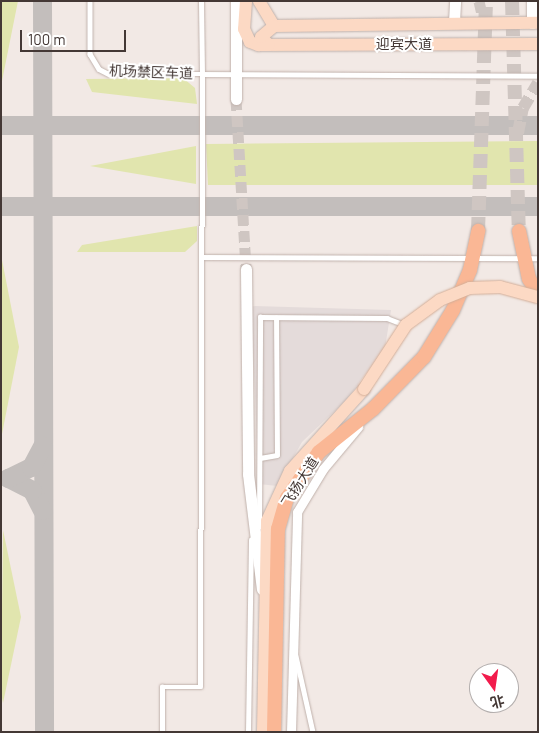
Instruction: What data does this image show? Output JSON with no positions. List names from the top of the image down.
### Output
{
  "streets": {
    "main road": ["迎宾大道", "飞扬大道"],
    "lane": ["机场禁区车道"]
  },
  "scale_bar": "100 m",
  "north": "bottom"
}
